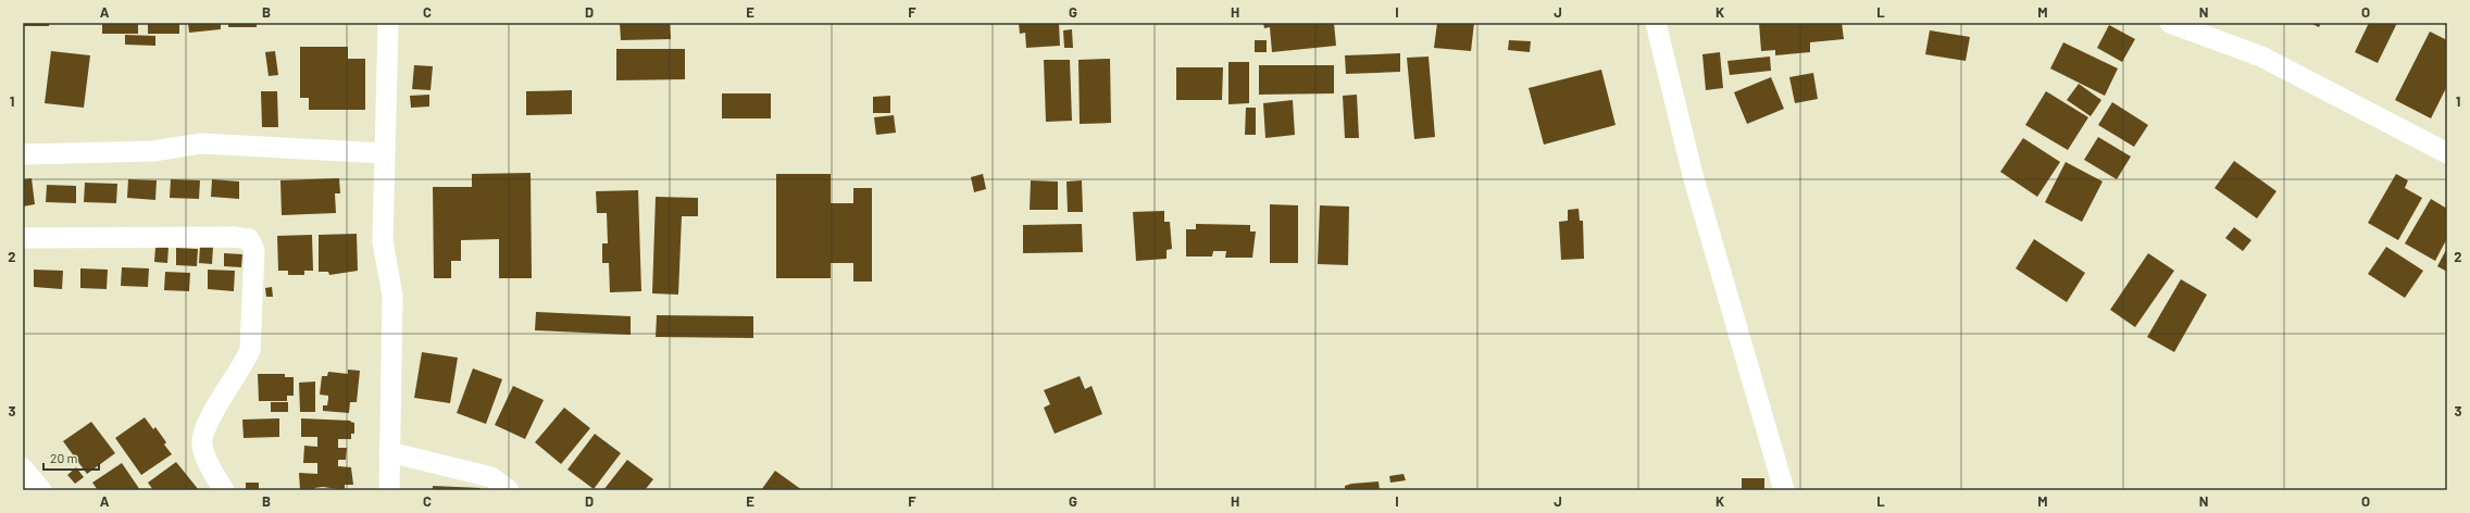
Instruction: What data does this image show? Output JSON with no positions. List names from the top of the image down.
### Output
{
  "scale_bar": "20 m",
  "grid": {
    "columns": [
      "A",
      "B",
      "C",
      "D",
      "E",
      "F",
      "G",
      "H",
      "I",
      "J",
      "K",
      "L",
      "M",
      "N",
      "O"
    ],
    "rows": ["1", "2", "3"]
  }
}
